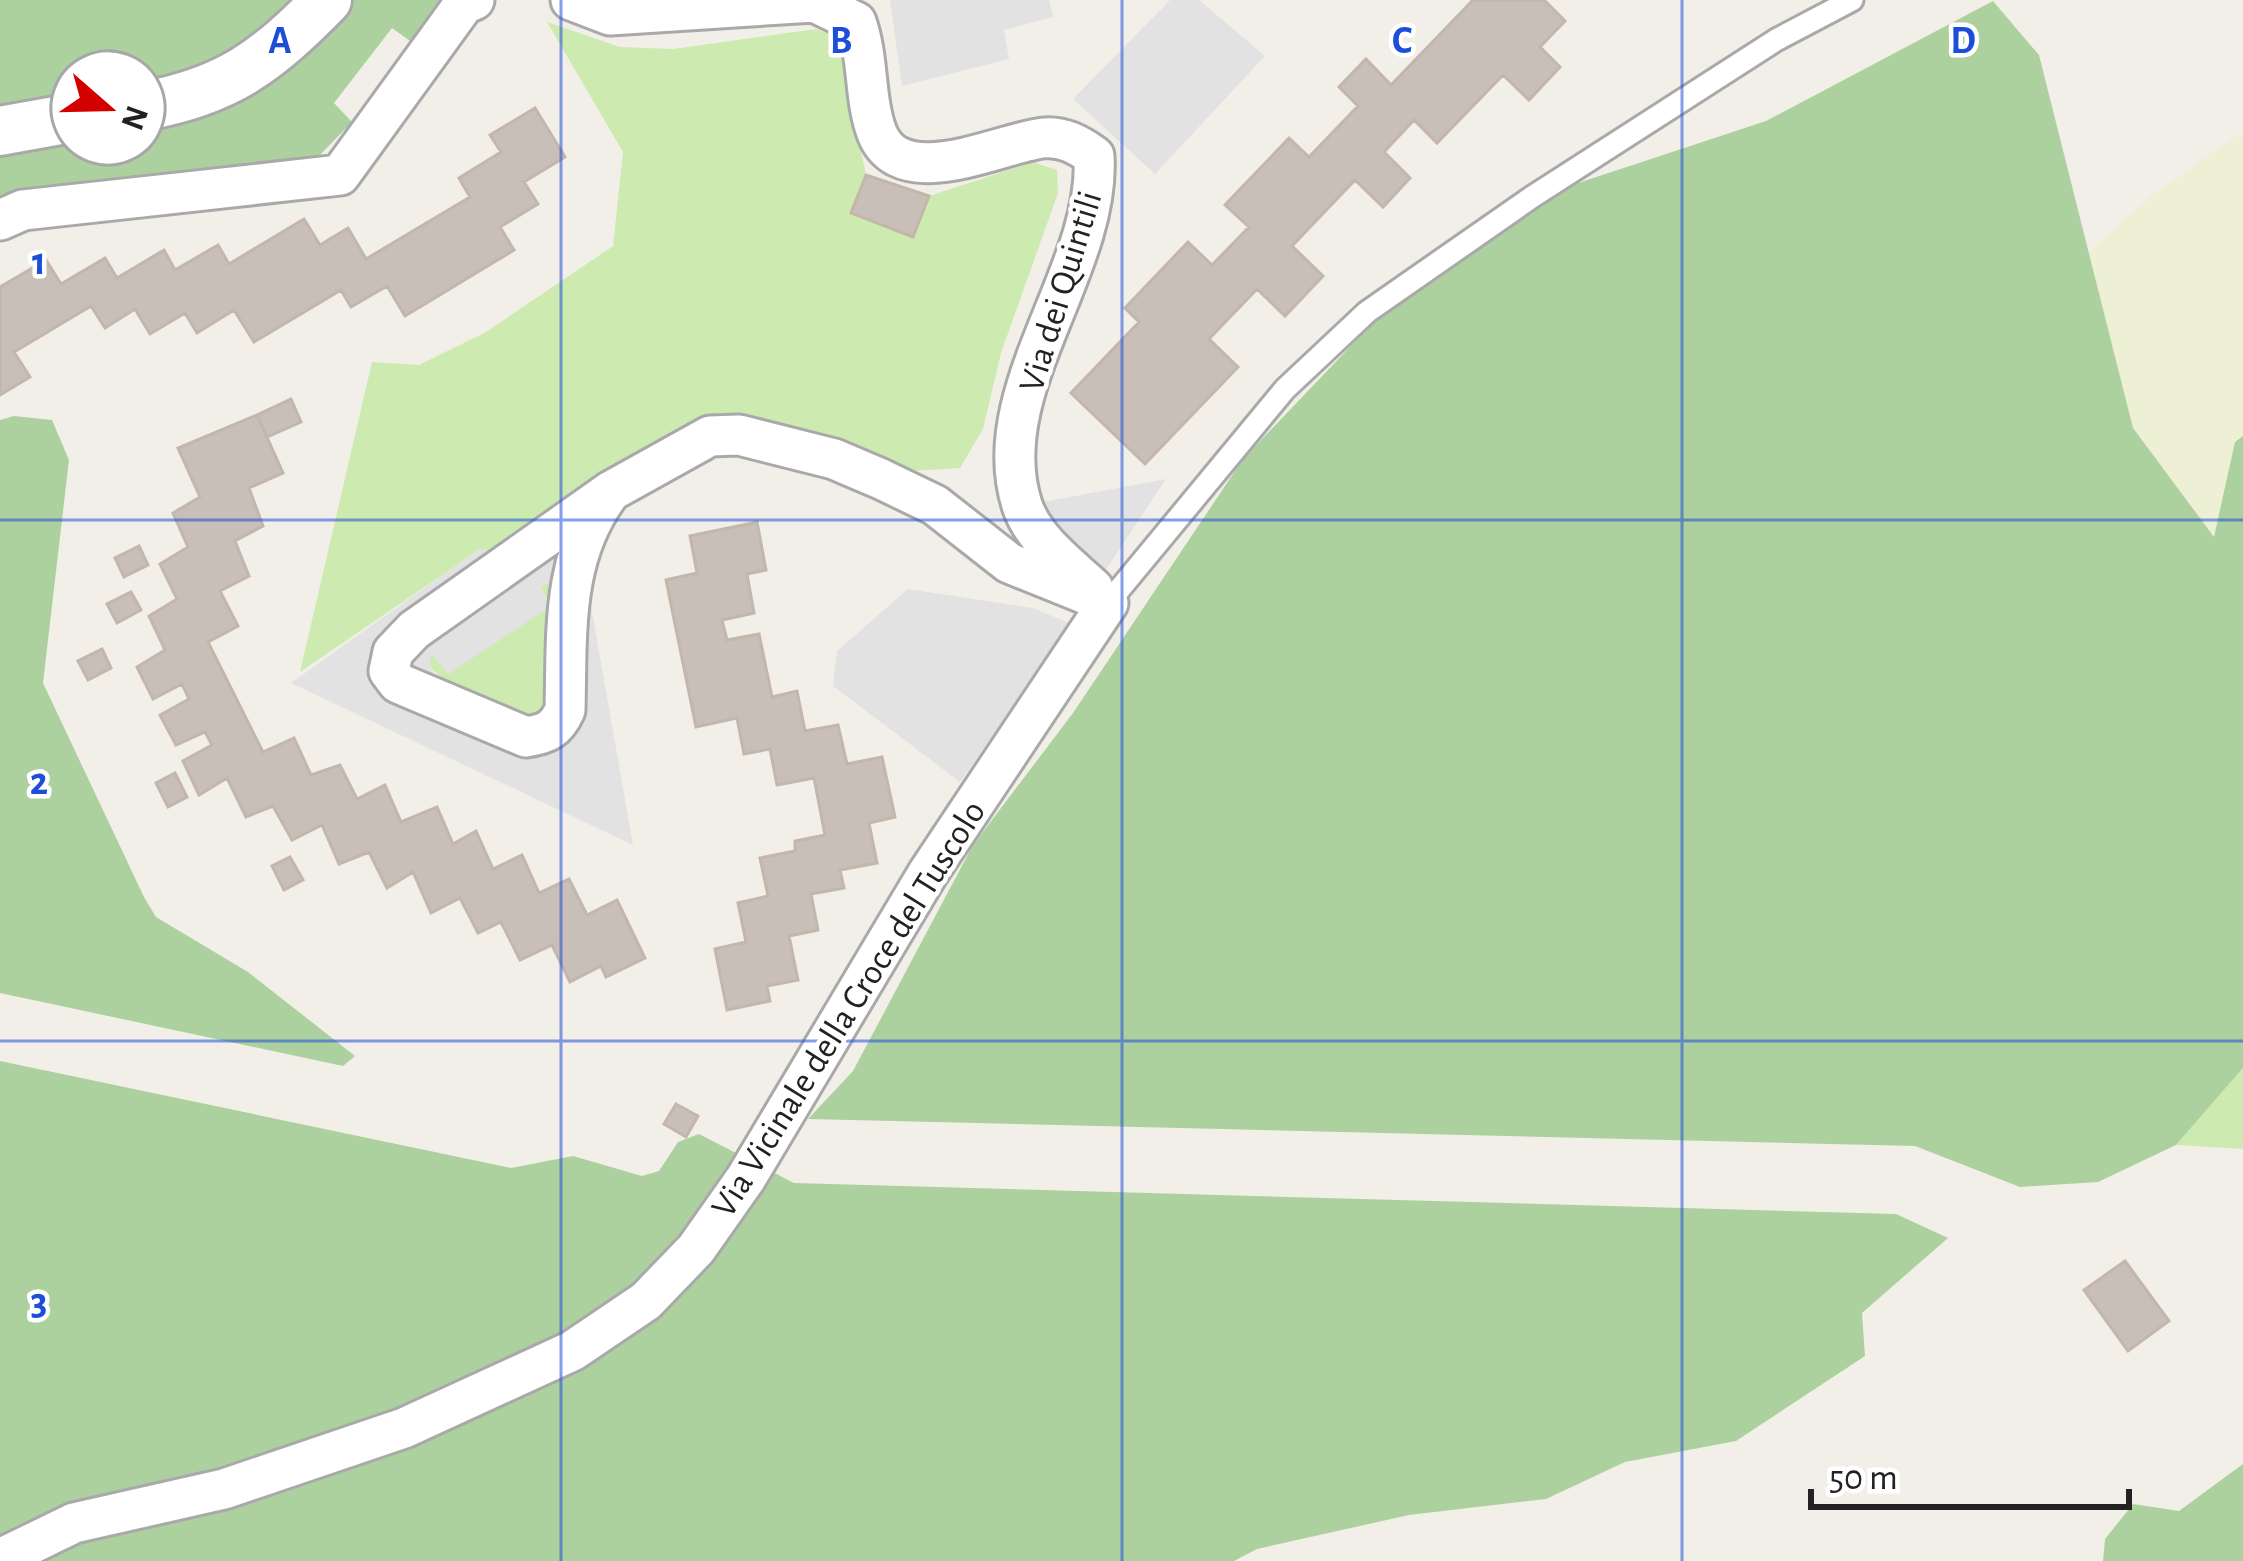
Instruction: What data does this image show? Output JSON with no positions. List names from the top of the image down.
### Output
{
  "streets": {
    "street": ["Via dei Quintili", "Via Vicinale della Croce del Tuscolo"]
  },
  "crossings": [
    ["Via dei Quintili", "Via Vicinale della Croce del Tuscolo"]
  ],
  "scale_bar": "50 m",
  "north": "right",
  "grid": {
    "columns": [
      "A",
      "B",
      "C",
      "D"
    ],
    "rows": ["1", "2", "3"]
  }
}
